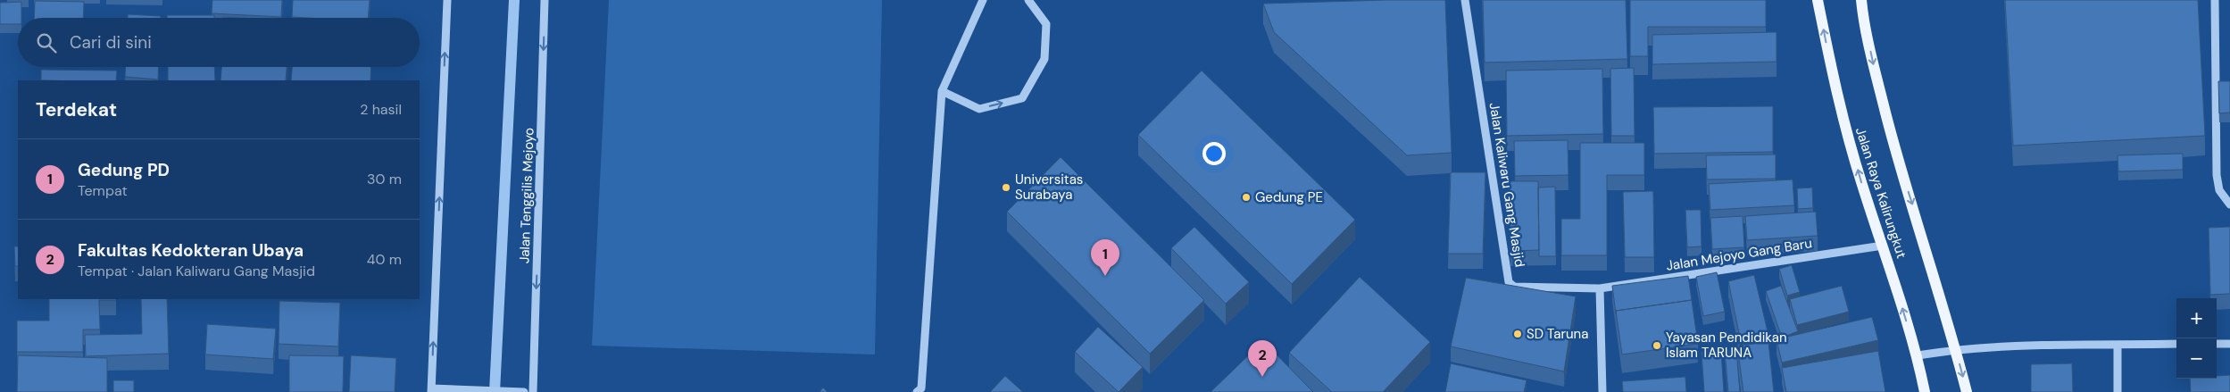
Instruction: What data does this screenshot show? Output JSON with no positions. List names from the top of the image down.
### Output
{
  "streets": {
    "main road": ["Jalan Raya Kalirungkut"],
    "street": ["Jalan Kaliwaru Gang Masjid", "Jalan Tenggilis Mejoyo", "Jalan Mejoyo Gang Baru"]
  },
  "crossings": [
    ["Jalan Kaliwaru Gang Masjid", "Jalan Mejoyo Gang Baru"],
    ["Jalan Raya Kalirungkut", "Jalan Mejoyo Gang Baru"]
  ],
  "one_way": ["Jalan Tenggilis Mejoyo"],
  "places": [
    "Universitas Surabaya",
    "Gedung PE",
    "SD Taruna",
    "Yayasan Pendidikan Islam TARUNA"
  ],
  "page": {
    "search": "Cari di sini",
    "heading": ["Terdekat", "2 hasil"],
    "list": [
      {
        "mark": "1",
        "name": "Gedung PD",
        "note": "Tempat",
        "value": "30 m"
      },
      {
        "mark": "2",
        "name": "Fakultas Kedokteran Ubaya",
        "note": "Tempat · Jalan Kaliwaru Gang Masjid",
        "value": "40 m"
      }
    ],
    "pins": ["1", "2"],
    "map_buttons": ["+", "−"]
  }
}
